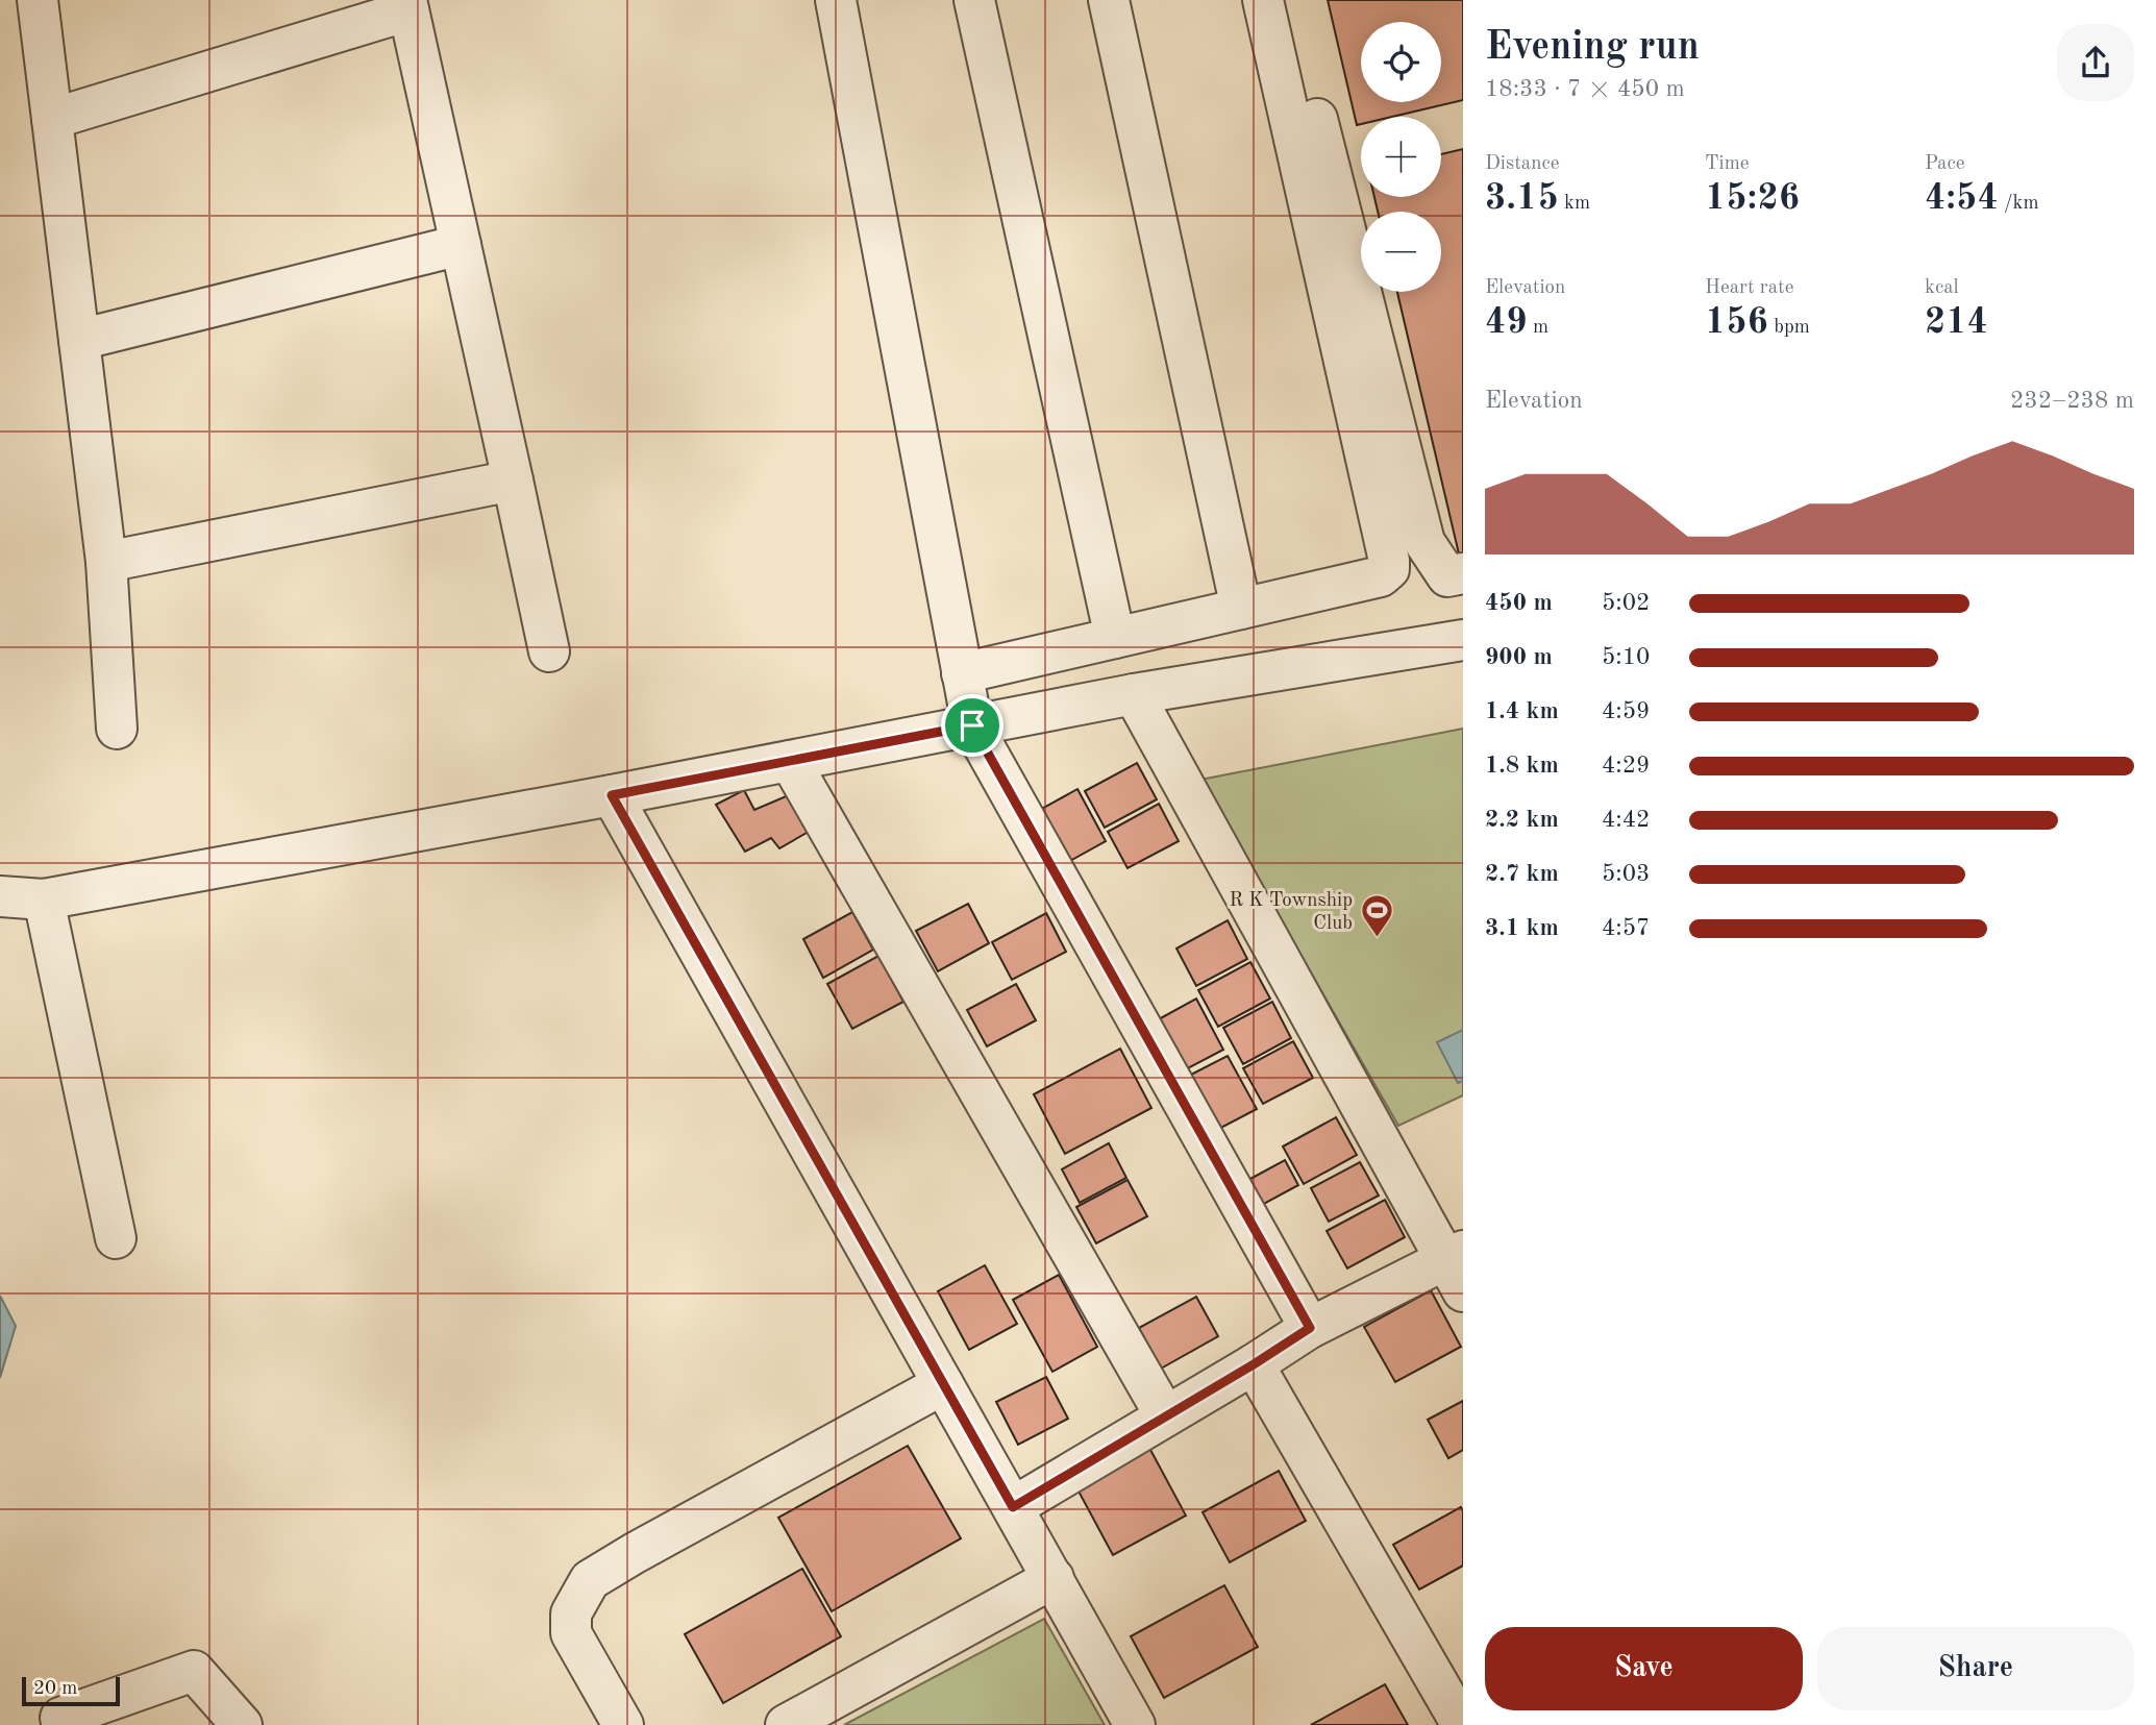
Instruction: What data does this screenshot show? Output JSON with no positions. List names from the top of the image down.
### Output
{
  "places": {
    "sports": ["R K Township Club"]
  },
  "scale_bar": "20 m",
  "page": {
    "heading": ["Evening run", "18:33 · 7 × 450 m"],
    "map_buttons": ["+", "−"],
    "stats": [
      ["Distance", "3.15 km"],
      ["Time", "15:26"],
      ["Pace", "4:54 /km"],
      ["Elevation", "49 m"],
      ["Heart rate", "156 bpm"],
      ["kcal", "214"]
    ],
    "chart": ["Elevation", "232–238 m"],
    "list": [
      {
        "name": "450 m",
        "note": "5:02"
      },
      {
        "name": "900 m",
        "note": "5:10"
      },
      {
        "name": "1.4 km",
        "note": "4:59"
      },
      {
        "name": "1.8 km",
        "note": "4:29"
      },
      {
        "name": "2.2 km",
        "note": "4:42"
      },
      {
        "name": "2.7 km",
        "note": "5:03"
      },
      {
        "name": "3.1 km",
        "note": "4:57"
      }
    ],
    "buttons": ["Save", "Share"],
    "scale": "20 m"
  }
}
